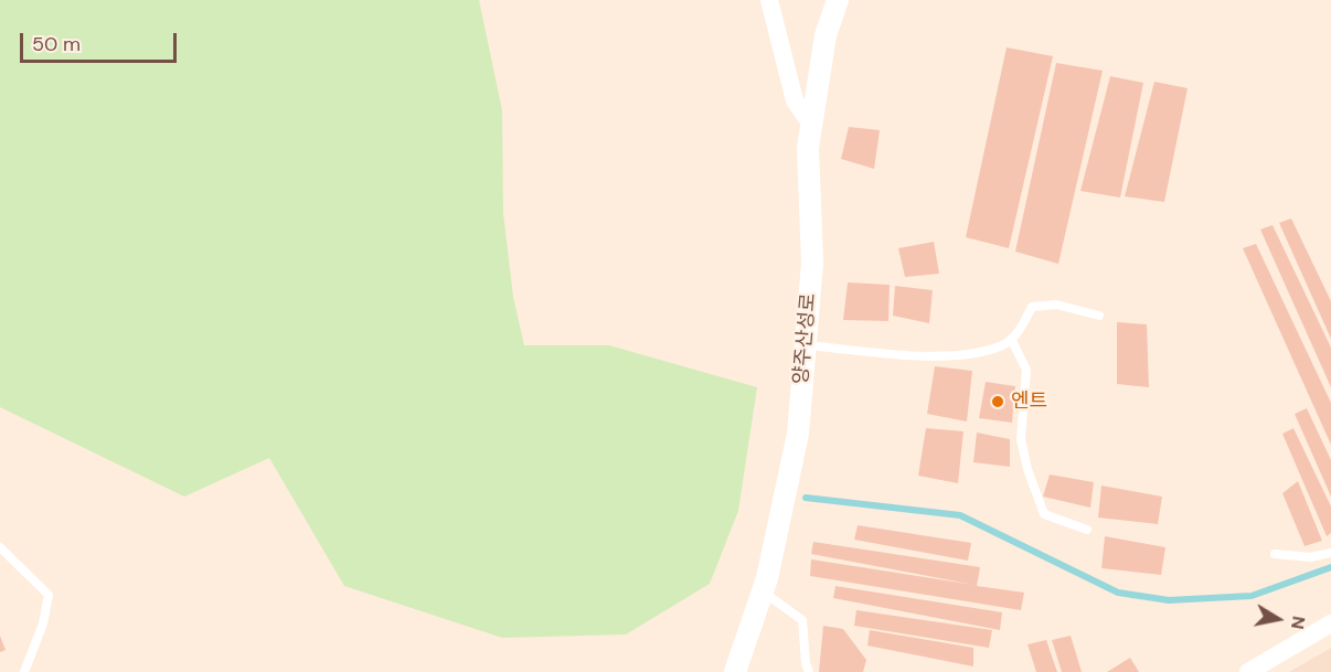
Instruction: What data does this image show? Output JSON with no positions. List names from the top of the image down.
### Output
{
  "streets": {
    "street": ["양주산성로"]
  },
  "places": ["엔트"],
  "scale_bar": "50 m",
  "north": "right"
}
